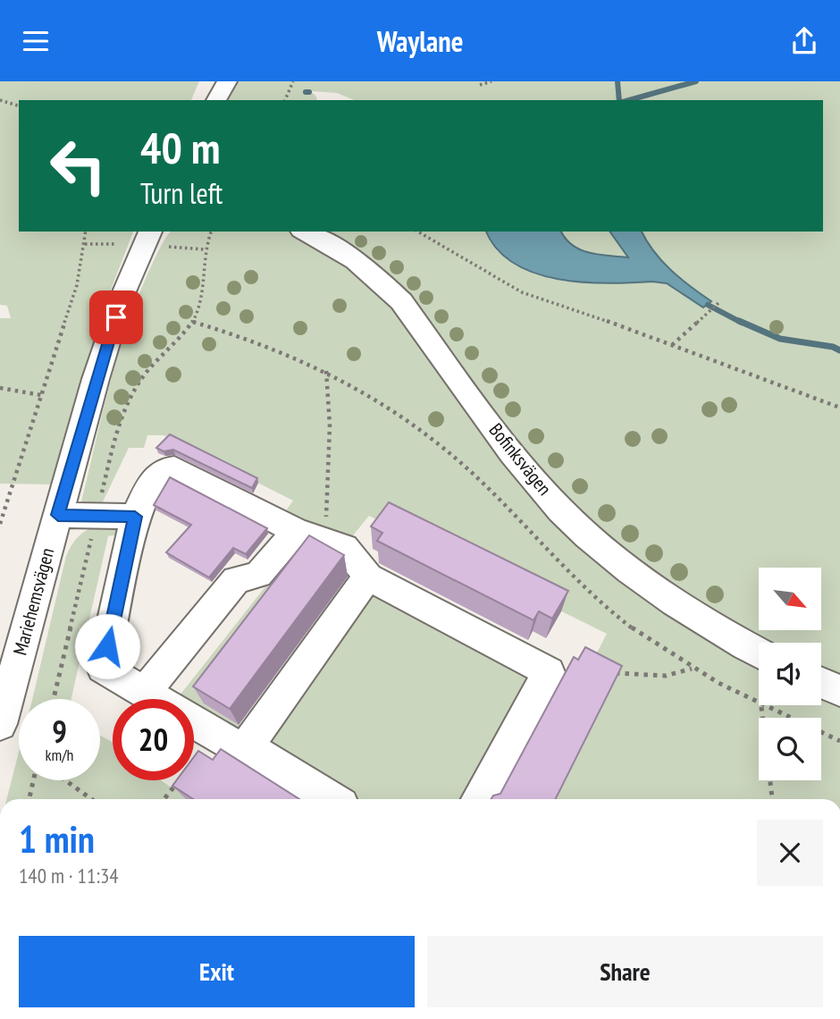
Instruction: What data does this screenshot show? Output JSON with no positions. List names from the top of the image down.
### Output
{
  "streets": {
    "street": ["Bofinksvägen", "Mariehemsvägen"]
  },
  "north": "bottom right",
  "page": {
    "header": "Waylane",
    "turn": ["40 m", "Turn left"],
    "speed": "9 km/h",
    "limit": "20",
    "heading": ["1 min", "140 m · 11:34"],
    "buttons": ["Exit", "Share"]
  }
}
